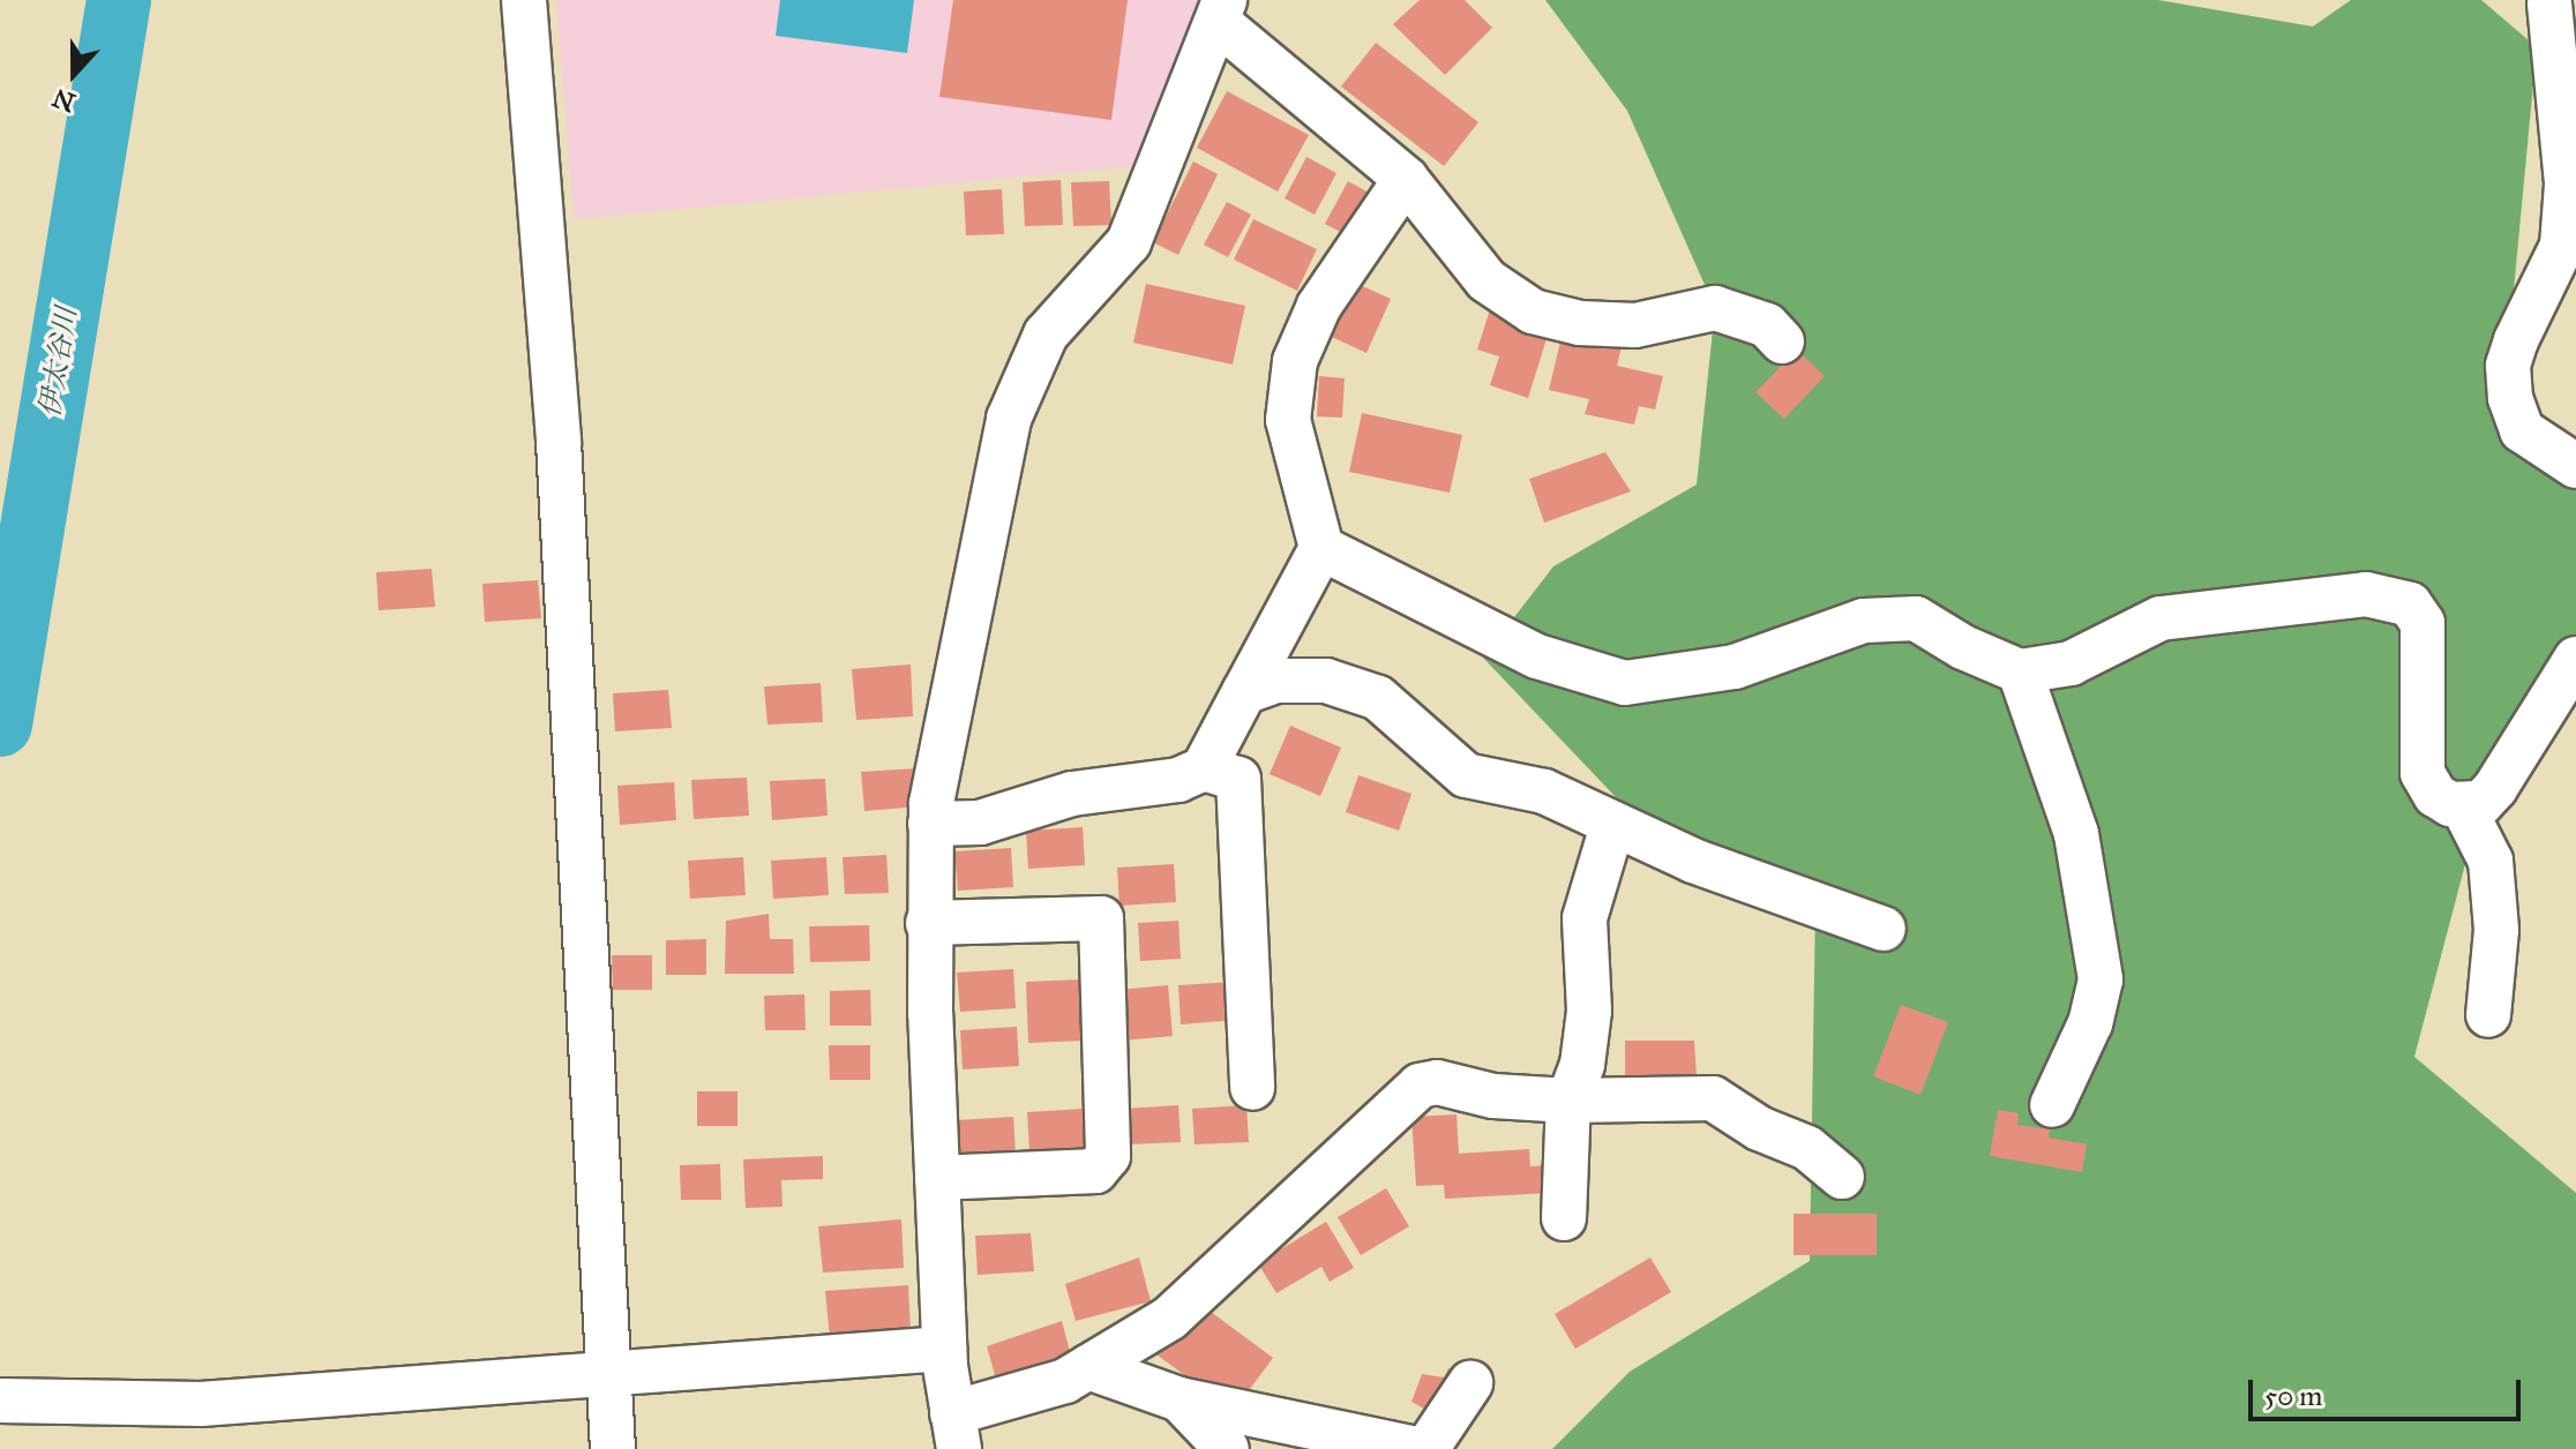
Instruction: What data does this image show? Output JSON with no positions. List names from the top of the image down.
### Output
{
  "water": ["伊太谷川"],
  "scale_bar": "50 m",
  "north": "bottom"
}
